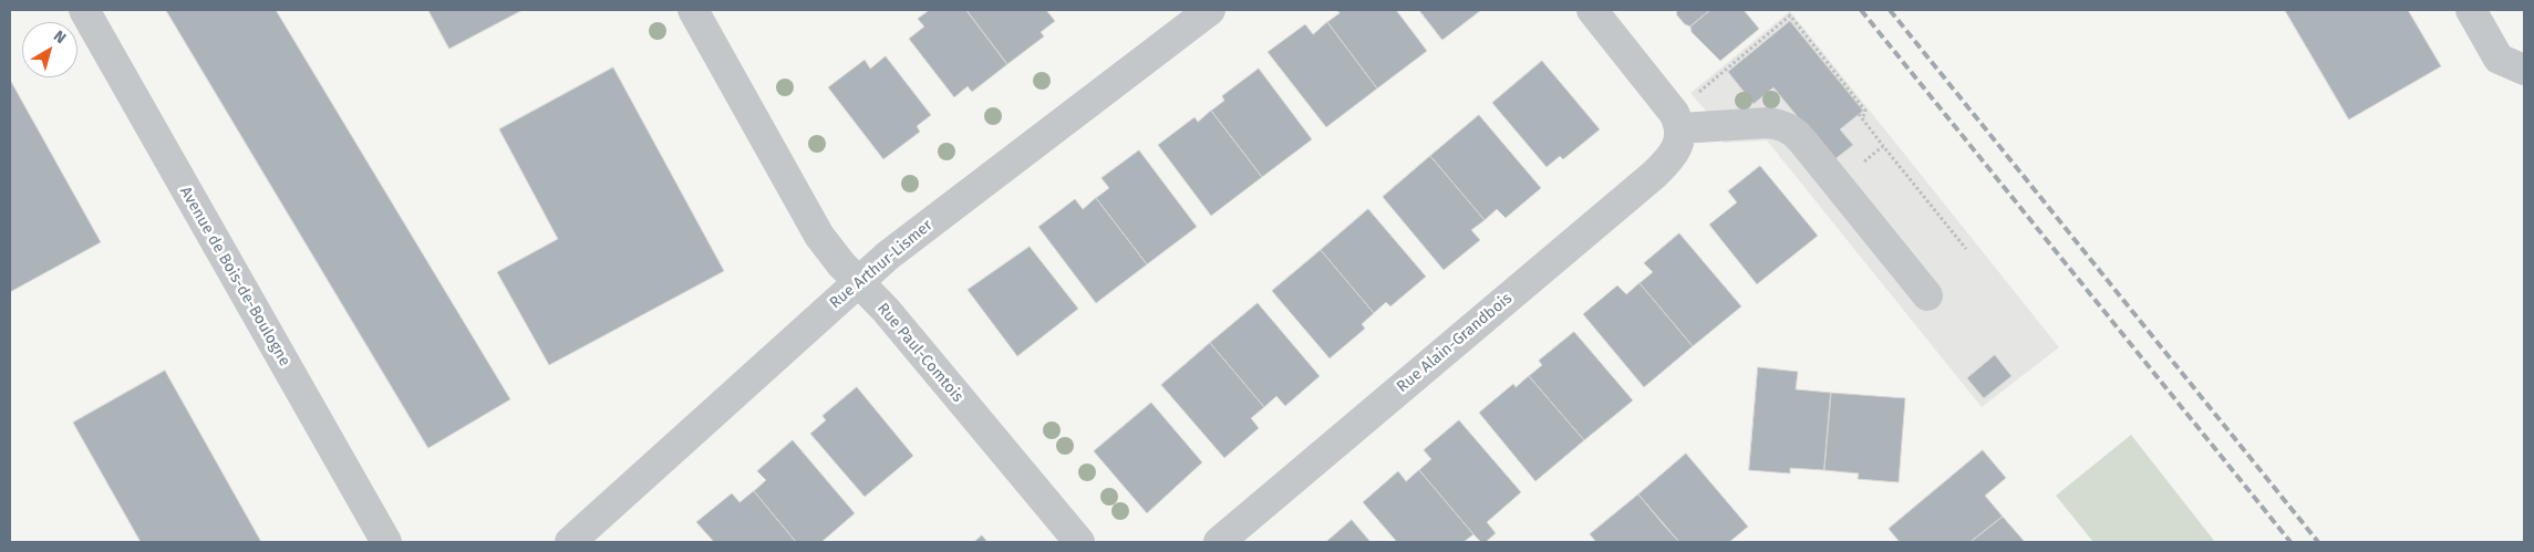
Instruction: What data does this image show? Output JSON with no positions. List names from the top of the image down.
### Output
{
  "streets": {
    "street": [
      "Rue Arthur-Lismer",
      "Avenue de Bois-de-Boulogne",
      "Rue Alain-Grandbois",
      "Rue Paul-Comtois"
    ]
  },
  "crossings": [
    ["Rue Arthur-Lismer", "Rue Paul-Comtois"]
  ],
  "north": "top right"
}
